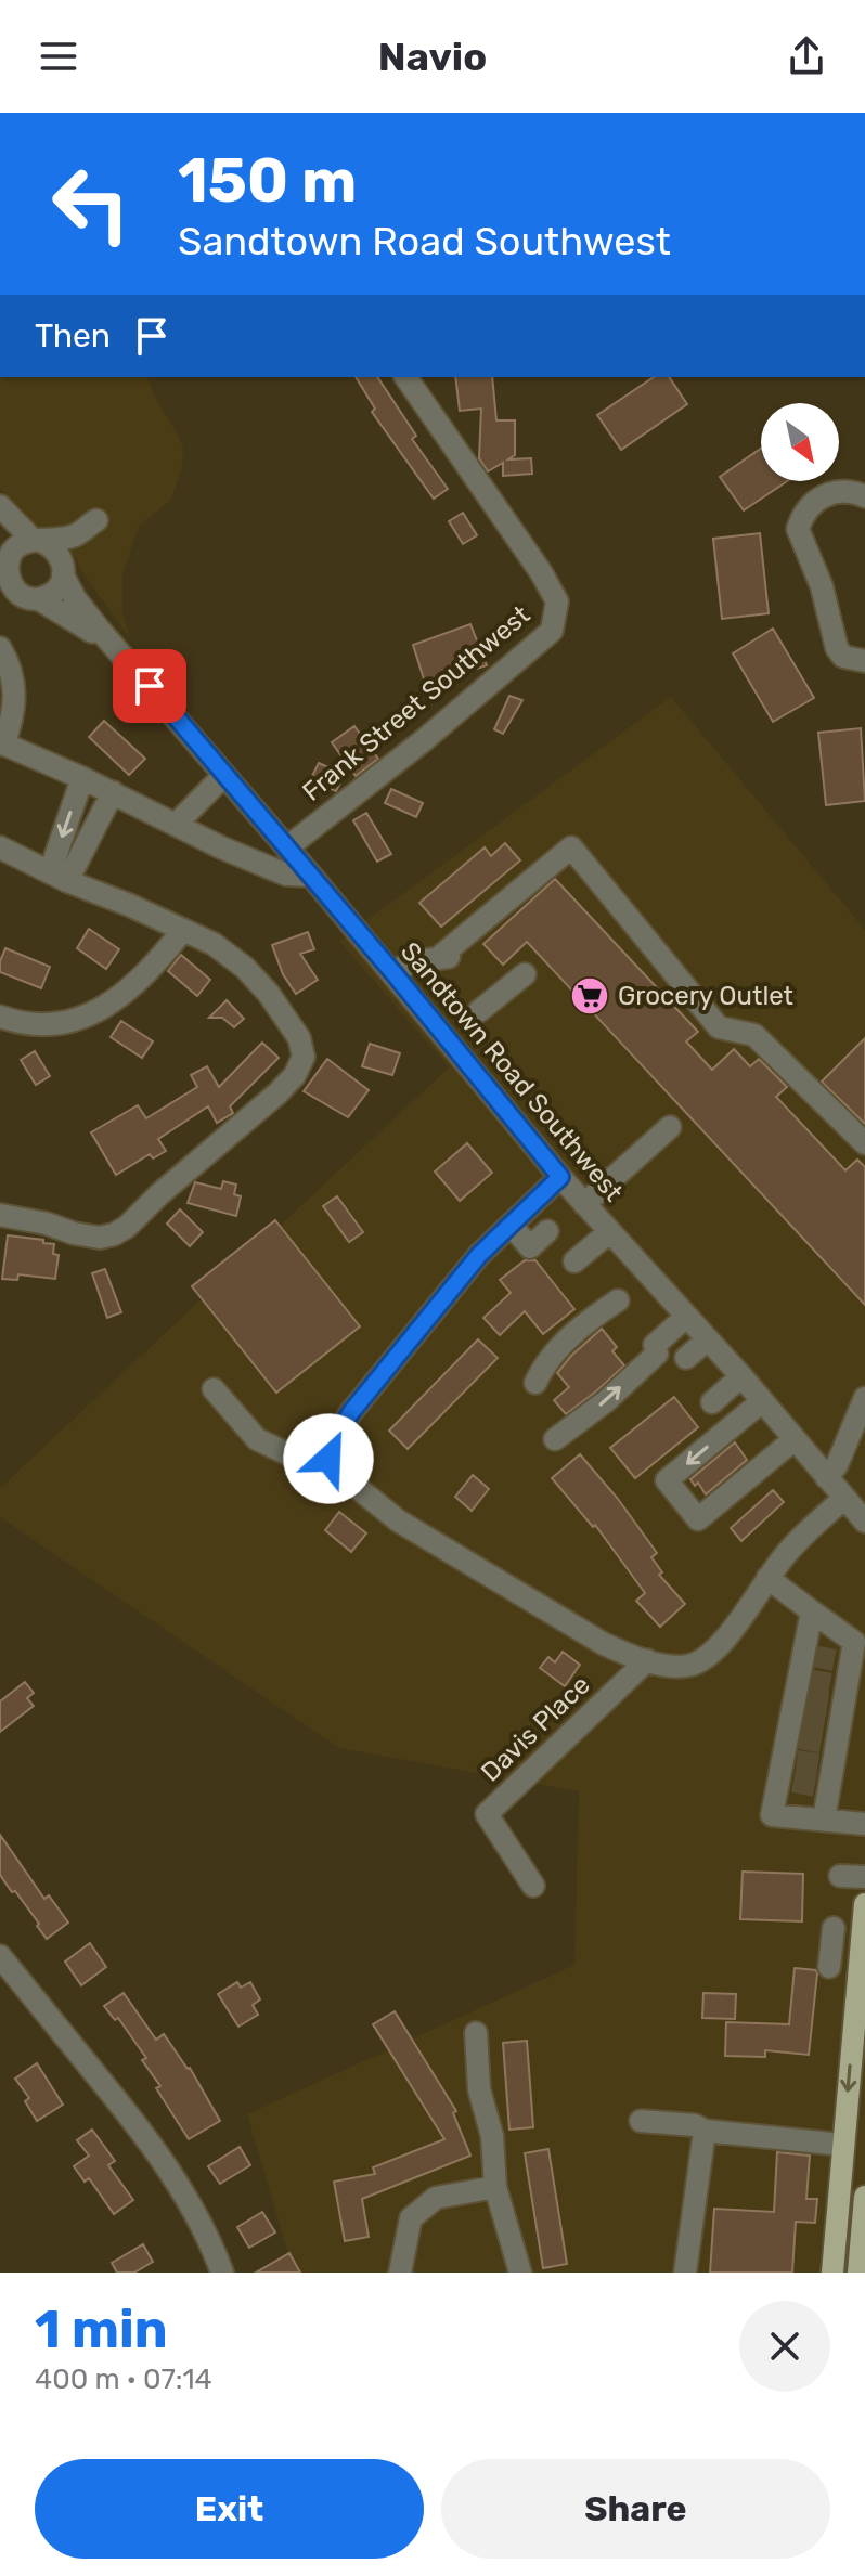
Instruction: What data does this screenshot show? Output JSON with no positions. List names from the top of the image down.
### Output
{
  "streets": {
    "street": ["Frank Street Southwest", "Sandtown Road Southwest", "Davis Place"]
  },
  "crossings": [
    ["Frank Street Southwest", "Sandtown Road Southwest"]
  ],
  "places": {
    "supermarket": ["Grocery Outlet"]
  },
  "north": "bottom right",
  "page": {
    "header": "Navio",
    "turn": ["150 m", "Sandtown Road Southwest"],
    "then": "Then",
    "heading": ["1 min", "400 m · 07:14"],
    "buttons": ["Exit", "Share"]
  }
}
